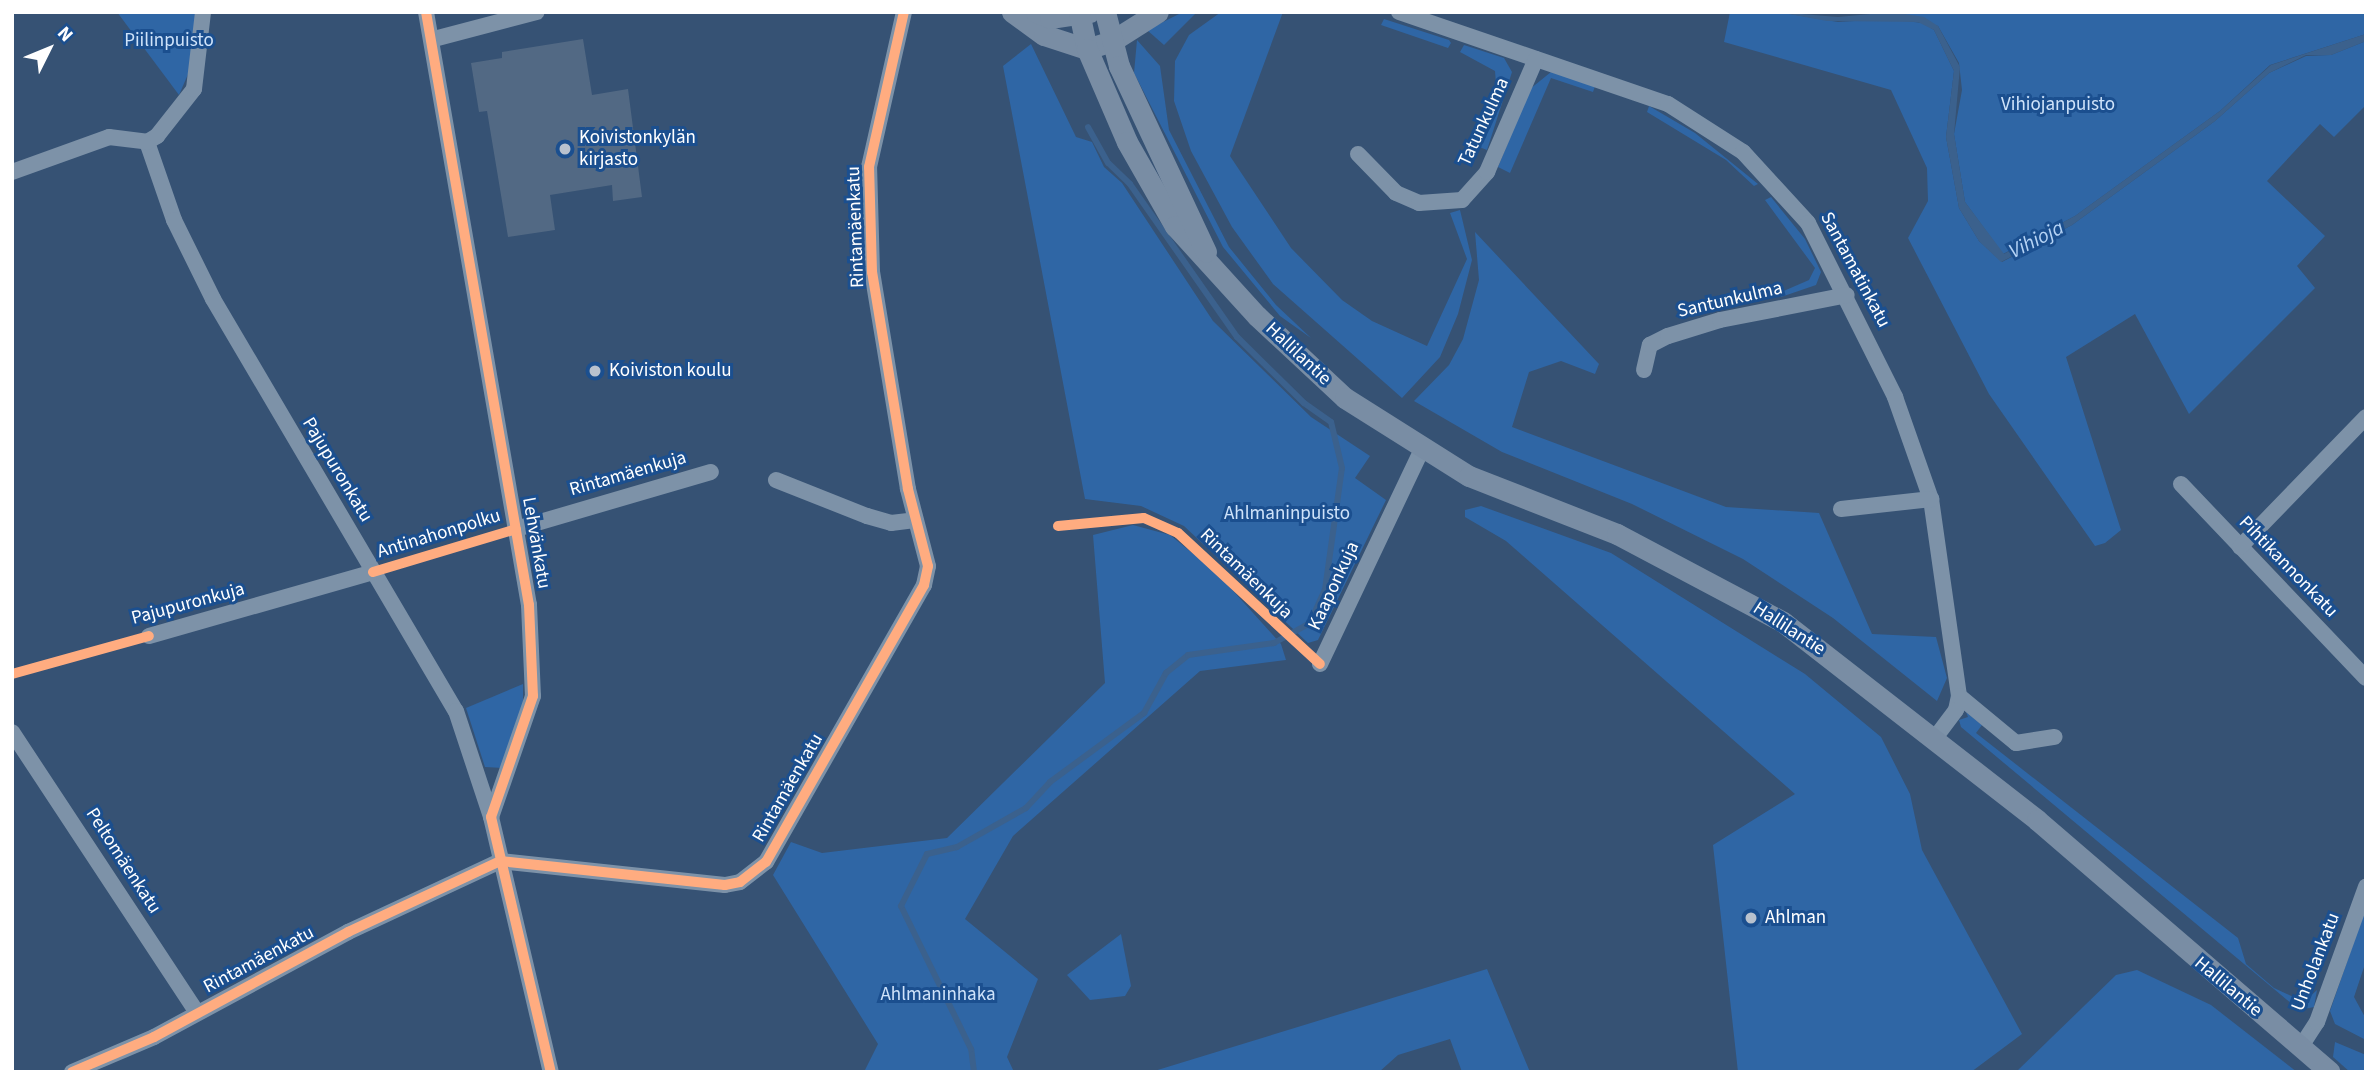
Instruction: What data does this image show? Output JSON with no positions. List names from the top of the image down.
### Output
{
  "streets": {
    "main road": ["Hallilantie"],
    "street": [
      "Tatunkulma",
      "Rintamäenkatu",
      "Santamatinkatu",
      "Santunkulma",
      "Pajupuronkatu",
      "Rintamäenkuja",
      "Lehvänkatu",
      "Pihtikannonkatu",
      "Kaaponkuja",
      "Pajupuronkuja",
      "Peltomäenkatu",
      "Unholankatu"
    ],
    "cycle path": ["Antinahonpolku"]
  },
  "crossings": [
    ["Tatunkulma", "Santamatinkatu"],
    ["Rintamäenkatu", "Peltomäenkatu"],
    ["Santamatinkatu", "Santunkulma"],
    ["Hallilantie", "Kaaponkuja"],
    ["Hallilantie", "Unholankatu"],
    ["Pajupuronkatu", "Lehvänkatu"],
    ["Pajupuronkatu", "Pajupuronkuja"],
    ["Rintamäenkuja", "Lehvänkatu"]
  ],
  "water": ["Vihioja"],
  "parks": [
    "Piilinpuisto",
    "Vihiojanpuisto",
    "Ahlmaninpuisto",
    "Ahlmaninhaka"
  ],
  "places": ["Koivistonkylän kirjasto", "Koiviston koulu", "Ahlman"],
  "north": "top right"
}
